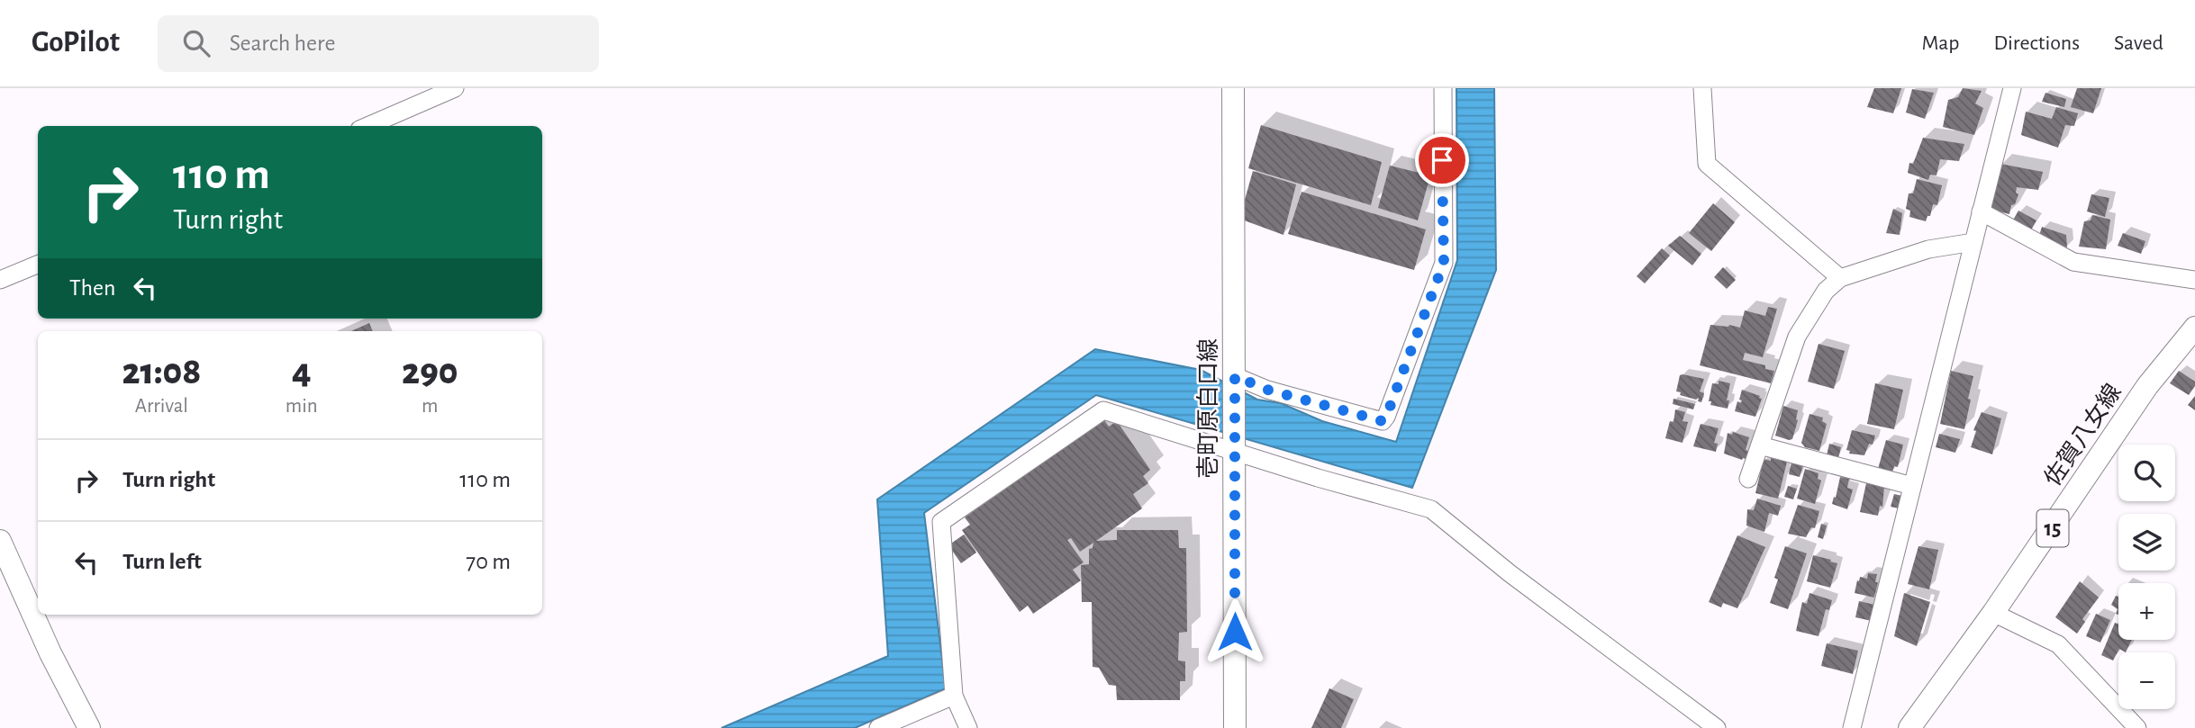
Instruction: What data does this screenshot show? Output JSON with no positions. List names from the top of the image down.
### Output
{
  "streets": {
    "main road": ["壱町原白口線", "佐賀八女線", "15"]
  },
  "page": {
    "header": "GoPilot",
    "search": "Search here",
    "nav": ["Map", "Directions", "Saved"],
    "turn": ["110 m", "Turn right"],
    "then": "Then",
    "eta": [
      "21:08",
      "Arrival",
      "4",
      "min",
      "290",
      "m"
    ],
    "list": [
      {
        "name": "Turn right",
        "value": "110 m"
      },
      {
        "name": "Turn left",
        "value": "70 m"
      }
    ],
    "map_buttons": ["+", "−"]
  }
}
